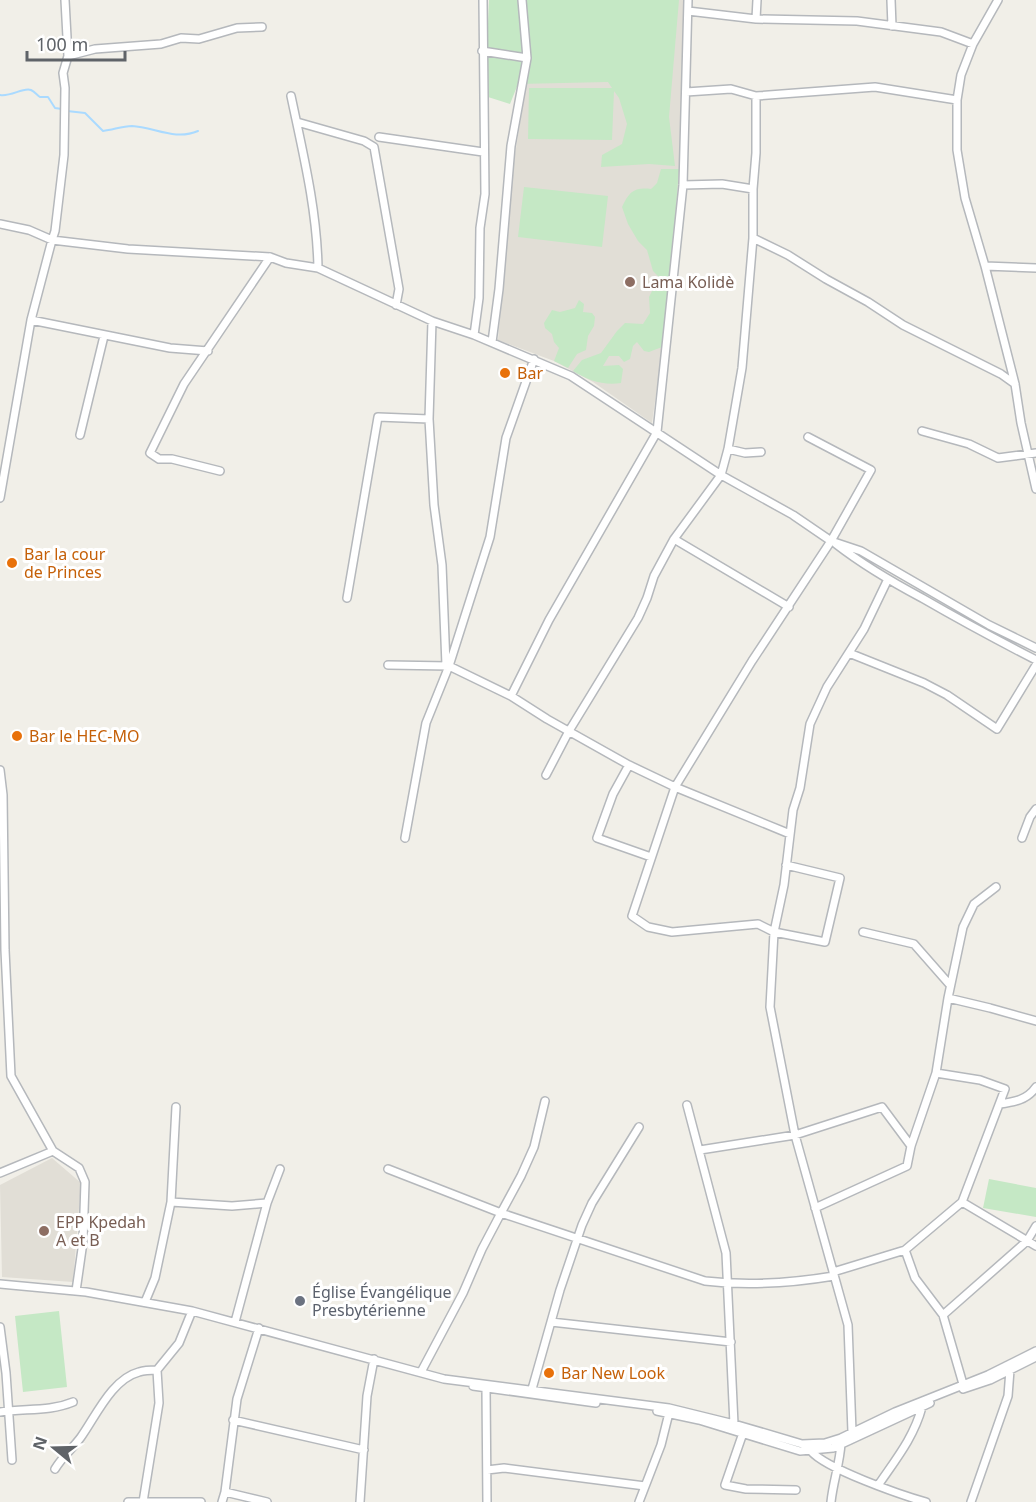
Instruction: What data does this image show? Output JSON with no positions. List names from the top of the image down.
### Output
{
  "places": [
    "Lama Kolidè",
    "Bar",
    "Bar la cour de Princes",
    "Bar le HEC-MO",
    "EPP Kpedah A et B",
    "Église Évangélique Presbytérienne",
    "Bar New Look"
  ],
  "scale_bar": "100 m",
  "north": "left"
}
